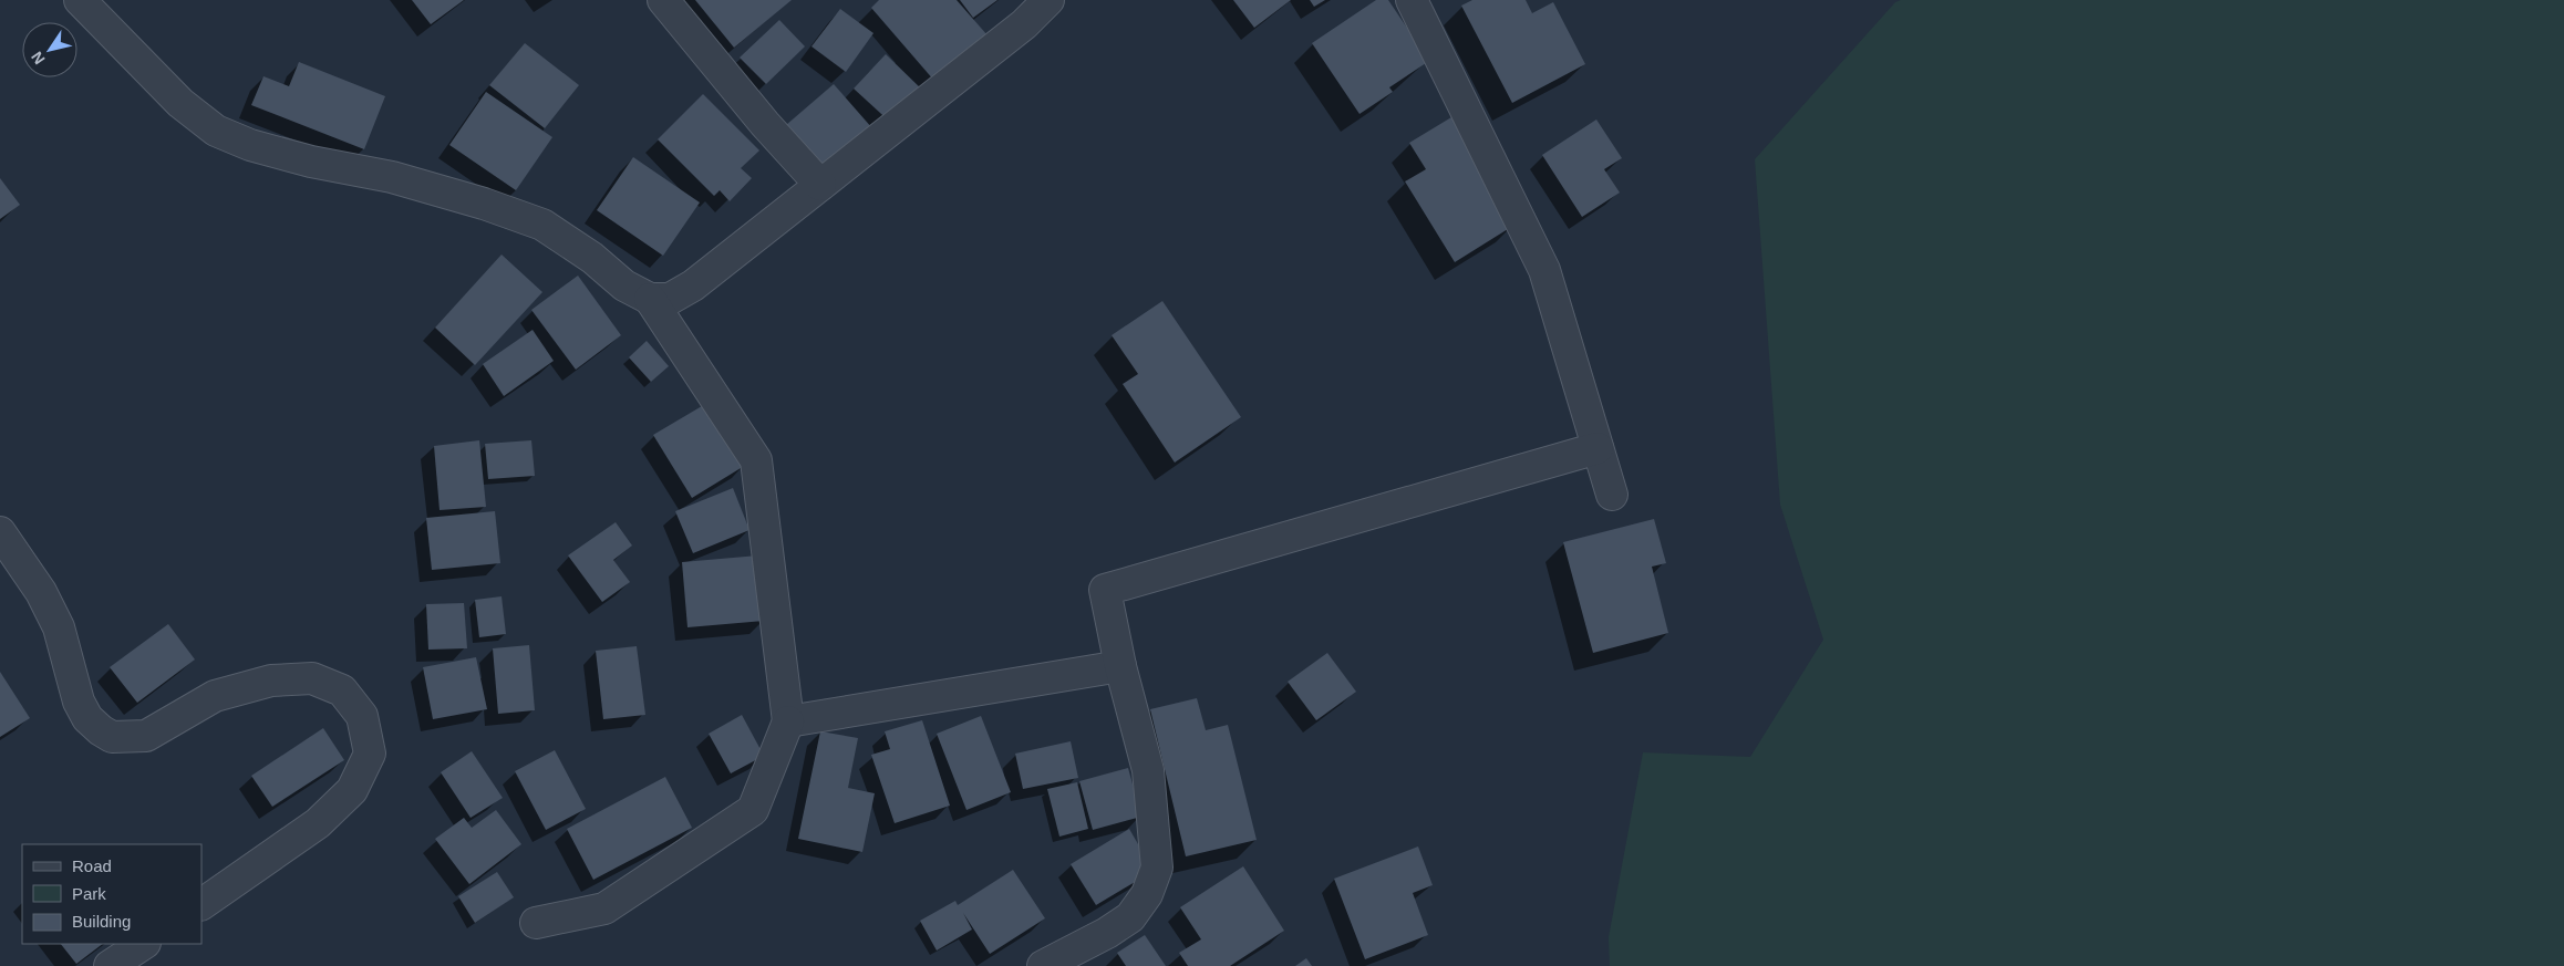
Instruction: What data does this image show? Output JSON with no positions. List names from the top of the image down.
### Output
{
  "legend": ["Road", "Park", "Building"],
  "north": "bottom left"
}
